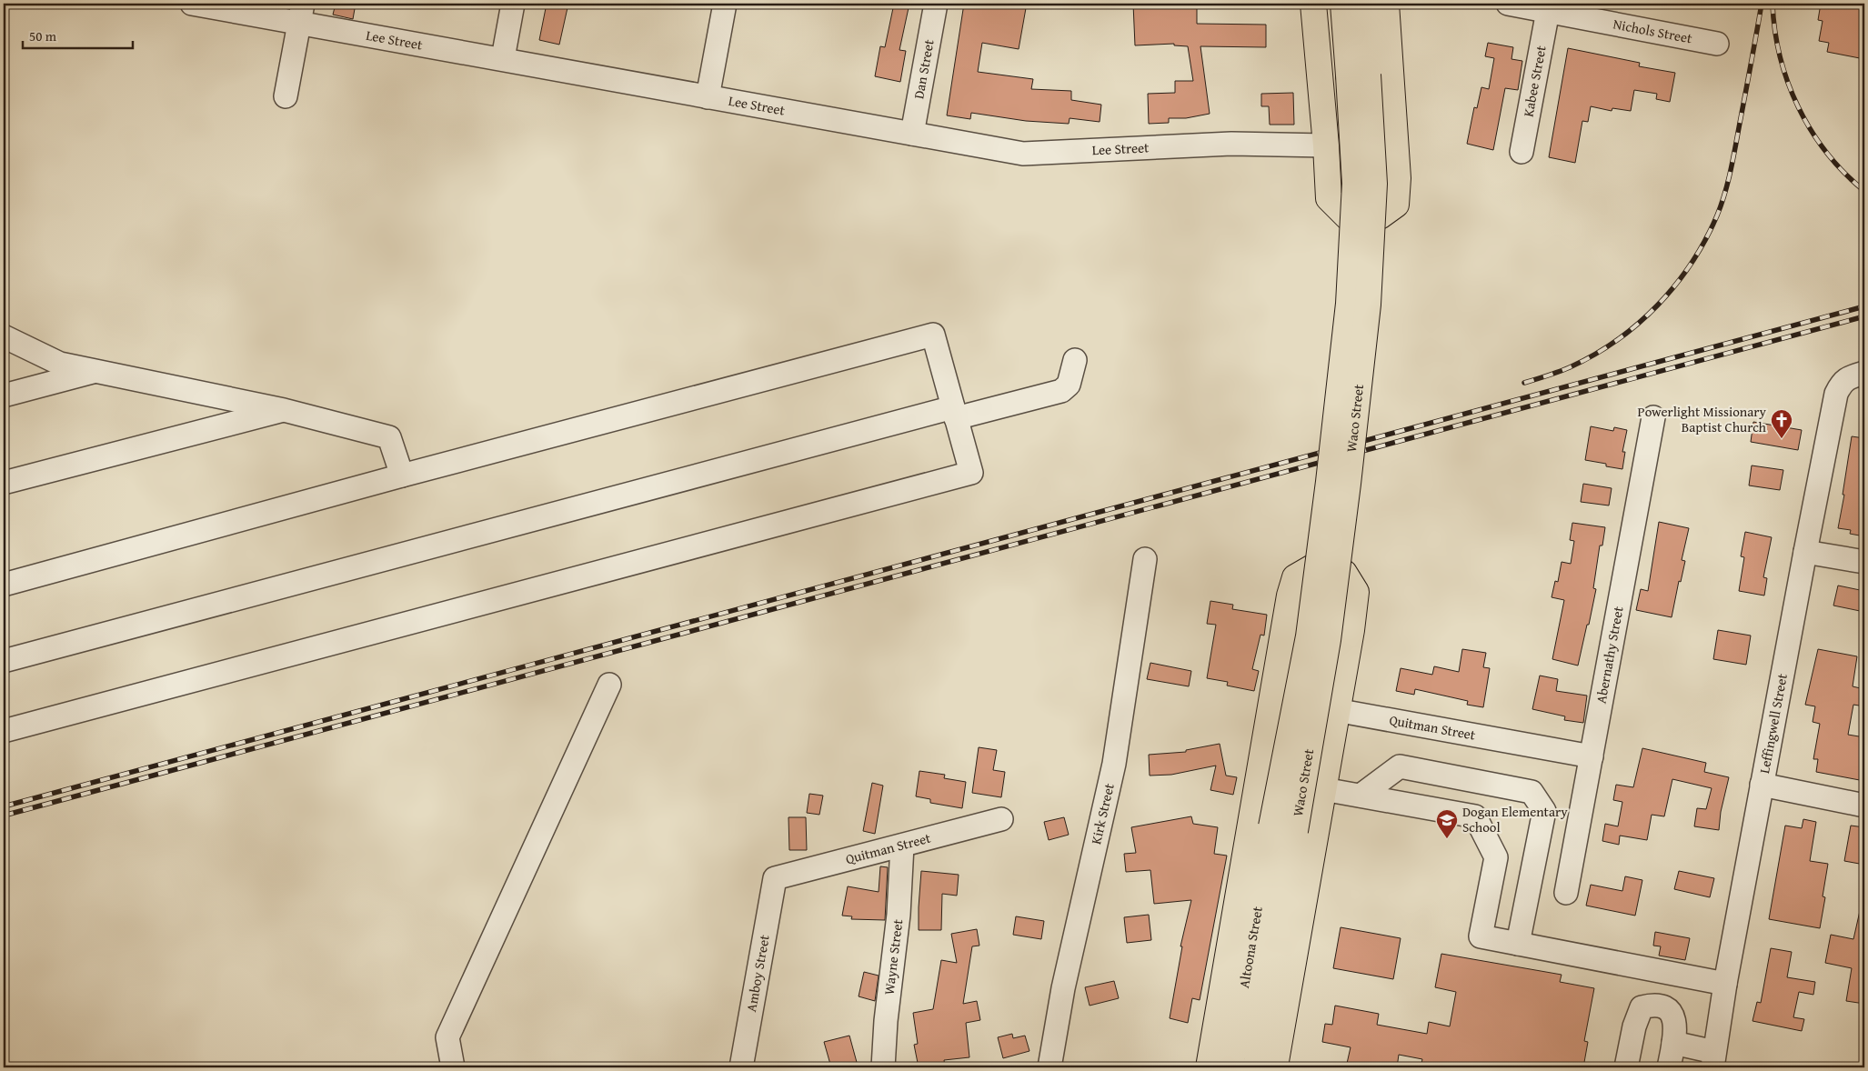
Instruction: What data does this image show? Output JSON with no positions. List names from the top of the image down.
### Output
{
  "streets": {
    "main road": ["Waco Street", "Altoona Street"],
    "street": [
      "Nichols Street",
      "Lee Street",
      "Dan Street",
      "Kabee Street",
      "Abernathy Street",
      "Leffingwell Street",
      "Quitman Street",
      "Kirk Street",
      "Wayne Street",
      "Amboy Street"
    ]
  },
  "crossings": [
    ["Nichols Street", "Kabee Street"],
    ["Lee Street", "Dan Street"],
    ["Waco Street", "Altoona Street"],
    ["Abernathy Street", "Quitman Street"],
    ["Quitman Street", "Wayne Street"],
    ["Quitman Street", "Amboy Street"]
  ],
  "places": {
    "church": ["Powerlight Missionary Baptist Church"],
    "school or university": ["Dogan Elementary School"]
  },
  "scale_bar": "50 m"
}
